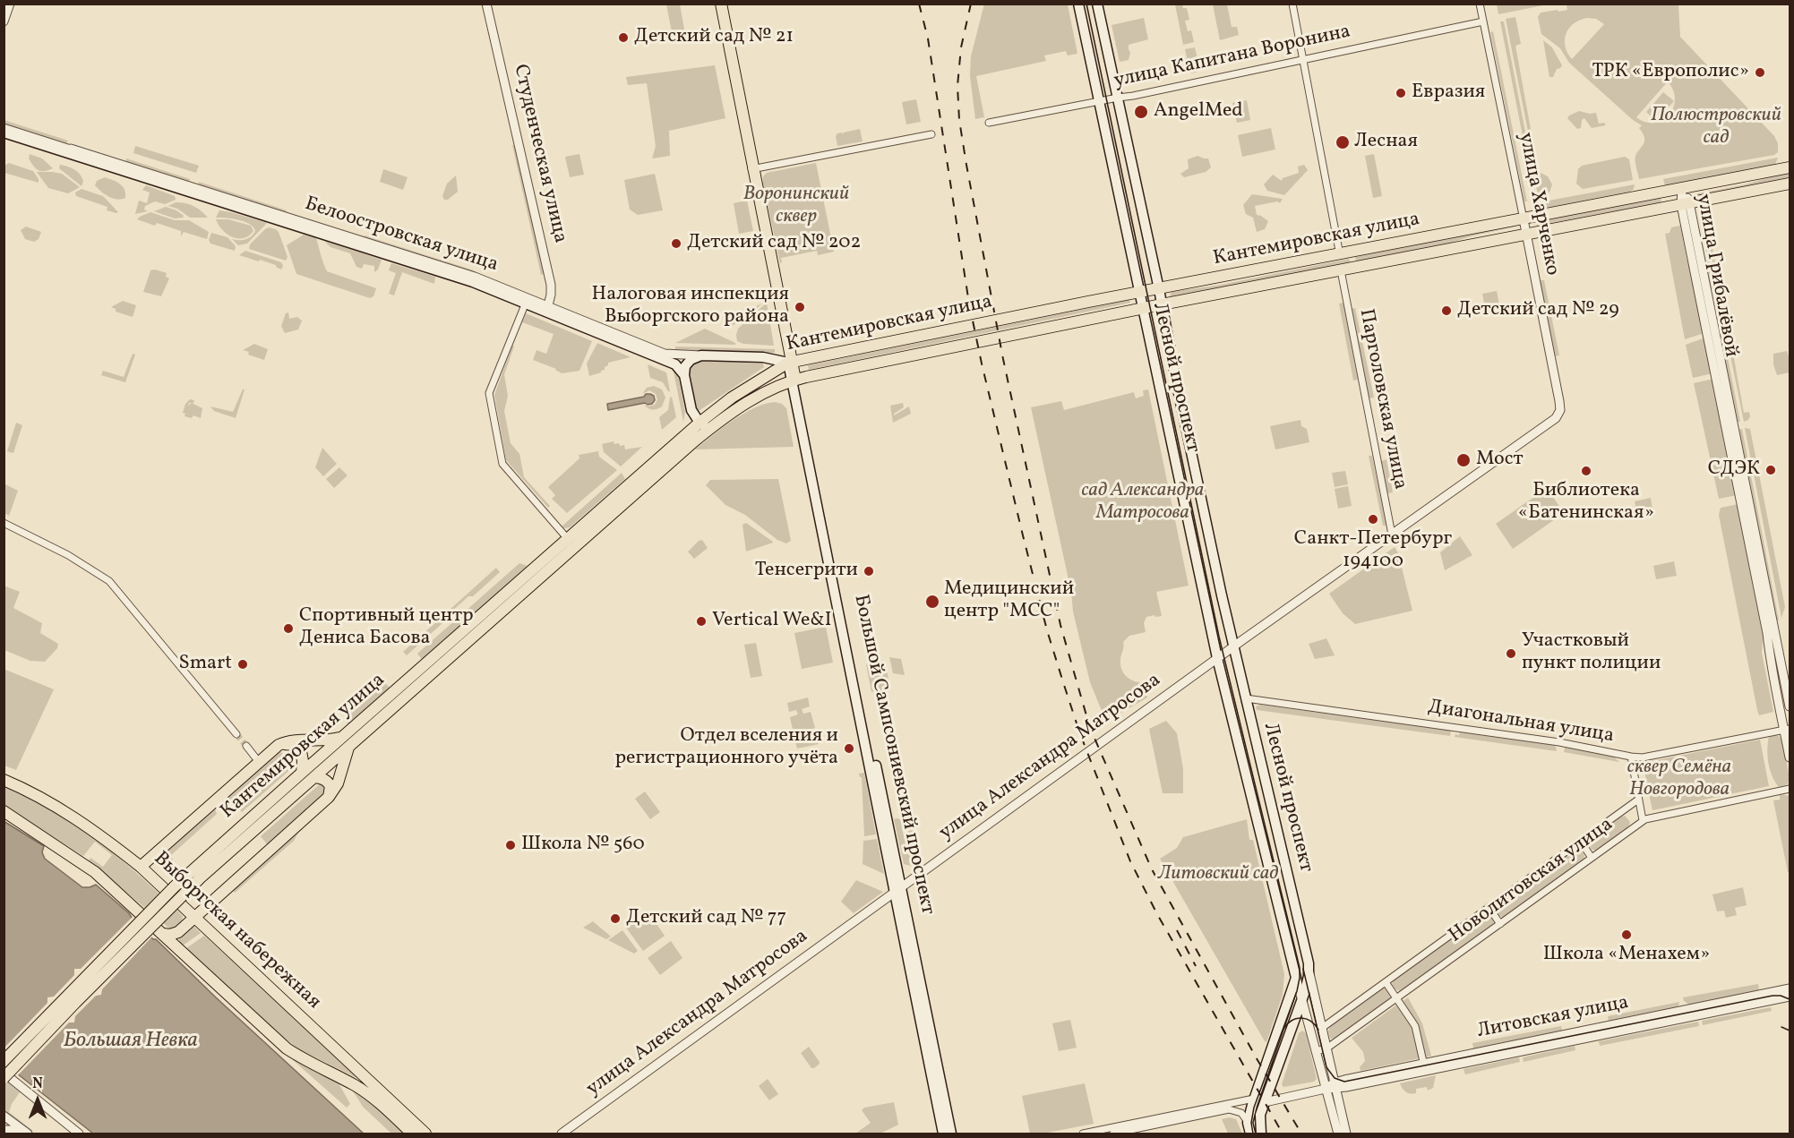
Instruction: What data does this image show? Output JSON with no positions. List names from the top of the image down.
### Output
{
  "streets": {
    "main road": [
      "Белоостровская улица",
      "Кантемировская улица",
      "Лесной проспект",
      "Большой Сампсониевский проспект",
      "Выборгская набережная"
    ],
    "street": [
      "улица Капитана Воронина",
      "Студенческая улица",
      "улица Харченко",
      "улица Грибалёвой",
      "Парголовская улица",
      "Диагональная улица",
      "улица Александра Матросова",
      "Новолитовская улица",
      "Литовская улица"
    ]
  },
  "crossings": [
    ["улица Капитана Воронина", "улица Харченко"],
    ["улица Капитана Воронина", "Лесной проспект"],
    ["Студенческая улица", "Белоостровская улица"],
    ["улица Харченко", "Кантемировская улица"],
    ["улица Харченко", "улица Александра Матросова"],
    ["Белоостровская улица", "Кантемировская улица"],
    ["Белоостровская улица", "Большой Сампсониевский проспект"],
    ["Кантемировская улица", "улица Грибалёвой"],
    ["Кантемировская улица", "Лесной проспект"],
    ["Кантемировская улица", "Парголовская улица"],
    ["Кантемировская улица", "Большой Сампсониевский проспект"],
    ["улица Грибалёвой", "Диагональная улица"],
    ["Лесной проспект", "Диагональная улица"],
    ["Лесной проспект", "улица Александра Матросова"],
    ["Лесной проспект", "Новолитовская улица"],
    ["Лесной проспект", "Литовская улица"],
    ["Парголовская улица", "улица Александра Матросова"],
    ["Большой Сампсониевский проспект", "улица Александра Матросова"]
  ],
  "water": ["Большая Невка"],
  "parks": [
    "Полюстровский сад",
    "Воронинский сквер",
    "cад Александра Матросова",
    "сквер Семёна Новгородова",
    "Литовский сад"
  ],
  "places": [
    "Детский сад № 21",
    "ТРК «Европолис»",
    "Евразия",
    "AngelMed",
    "Лесная",
    "Детский сад № 202",
    "Налоговая инспекция Выборгского района",
    "Детский сад № 29",
    "Мост",
    "СДЭК",
    "Библиотека «Батенинская»",
    "Санкт-Петербург 194100",
    "Тенсегрити",
    "Медицинский центр \"МСС\"",
    "Vertical We&I",
    "Спортивный центр Дениса Басова",
    "Участковый пункт полиции",
    "Smart",
    "Отдел вселения и регистрационного учёта",
    "Школа № 560",
    "Детский сад № 77",
    "Школа «Менахем»"
  ],
  "north": "top"
}
